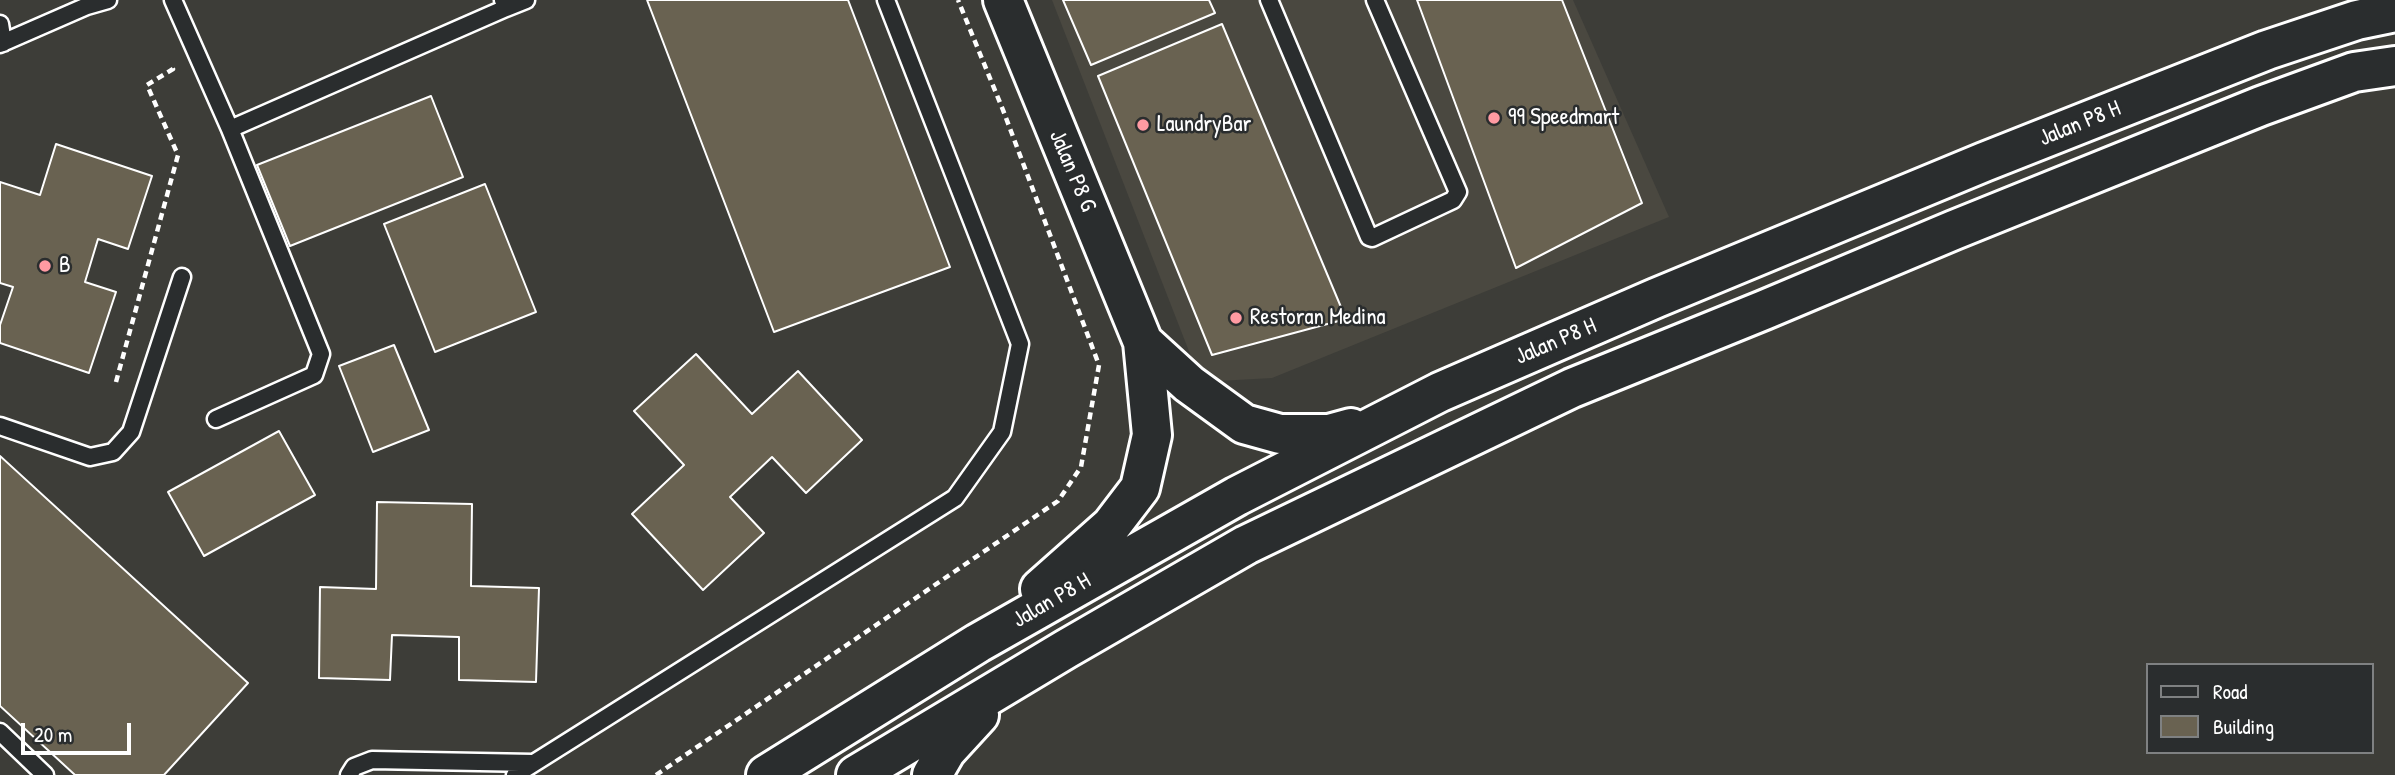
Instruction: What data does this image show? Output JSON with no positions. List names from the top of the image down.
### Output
{
  "streets": {
    "street": ["Jalan P8 H", "Jalan P8 G"]
  },
  "crossings": [
    ["Jalan P8 H", "Jalan P8 G"]
  ],
  "places": [
    "99 Speedmart",
    "LaundryBar",
    "B",
    "Restoran Medina"
  ],
  "legend": ["Road", "Building"],
  "scale_bar": "20 m"
}
